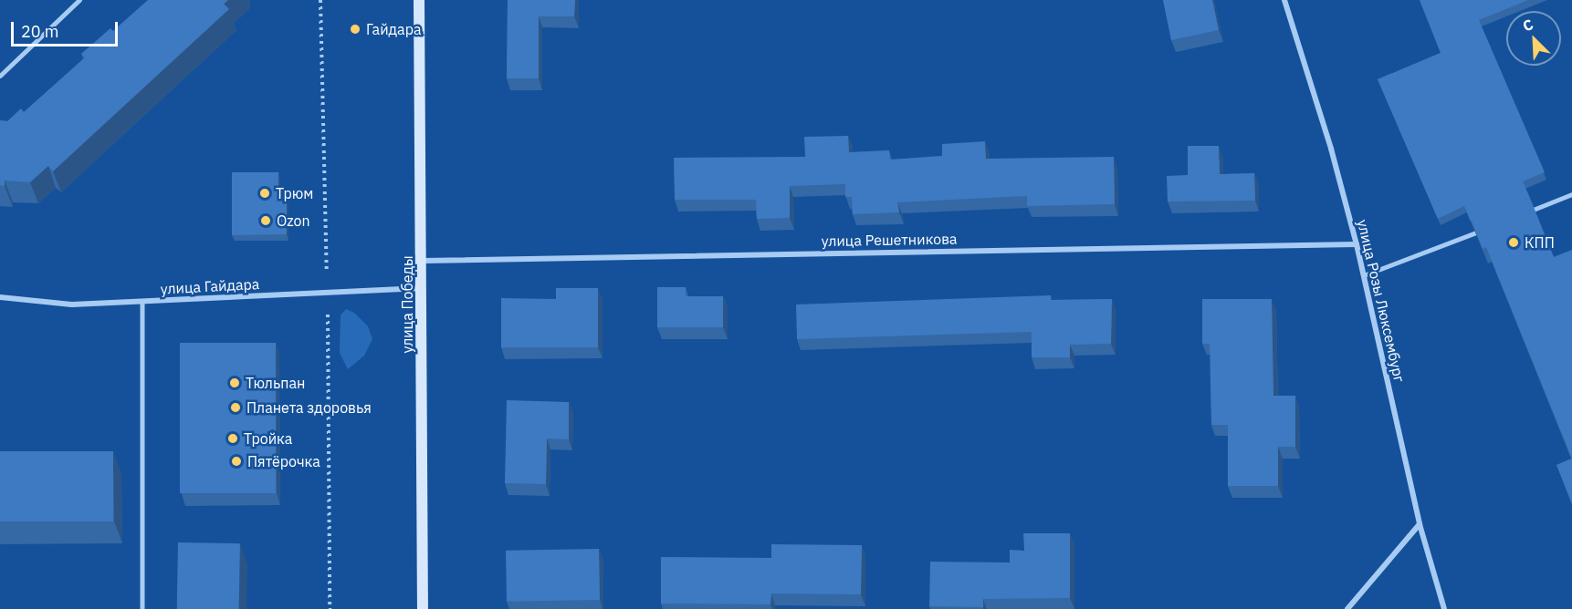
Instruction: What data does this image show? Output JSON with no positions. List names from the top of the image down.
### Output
{
  "streets": {
    "street": [
      "улица Решетникова",
      "улица Гайдара",
      "улица Розы Люксембург",
      "улица Победы"
    ]
  },
  "crossings": [
    ["улица Решетникова", "улица Розы Люксембург"],
    ["улица Решетникова", "улица Победы"],
    ["улица Гайдара", "улица Победы"]
  ],
  "places": [
    "Гайдара",
    "Трюм",
    "Ozon",
    "КПП",
    "Тюльпан",
    "Планета здоровья",
    "Тройка",
    "Пятёрочка"
  ],
  "scale_bar": "20 m",
  "north": "top left"
}
